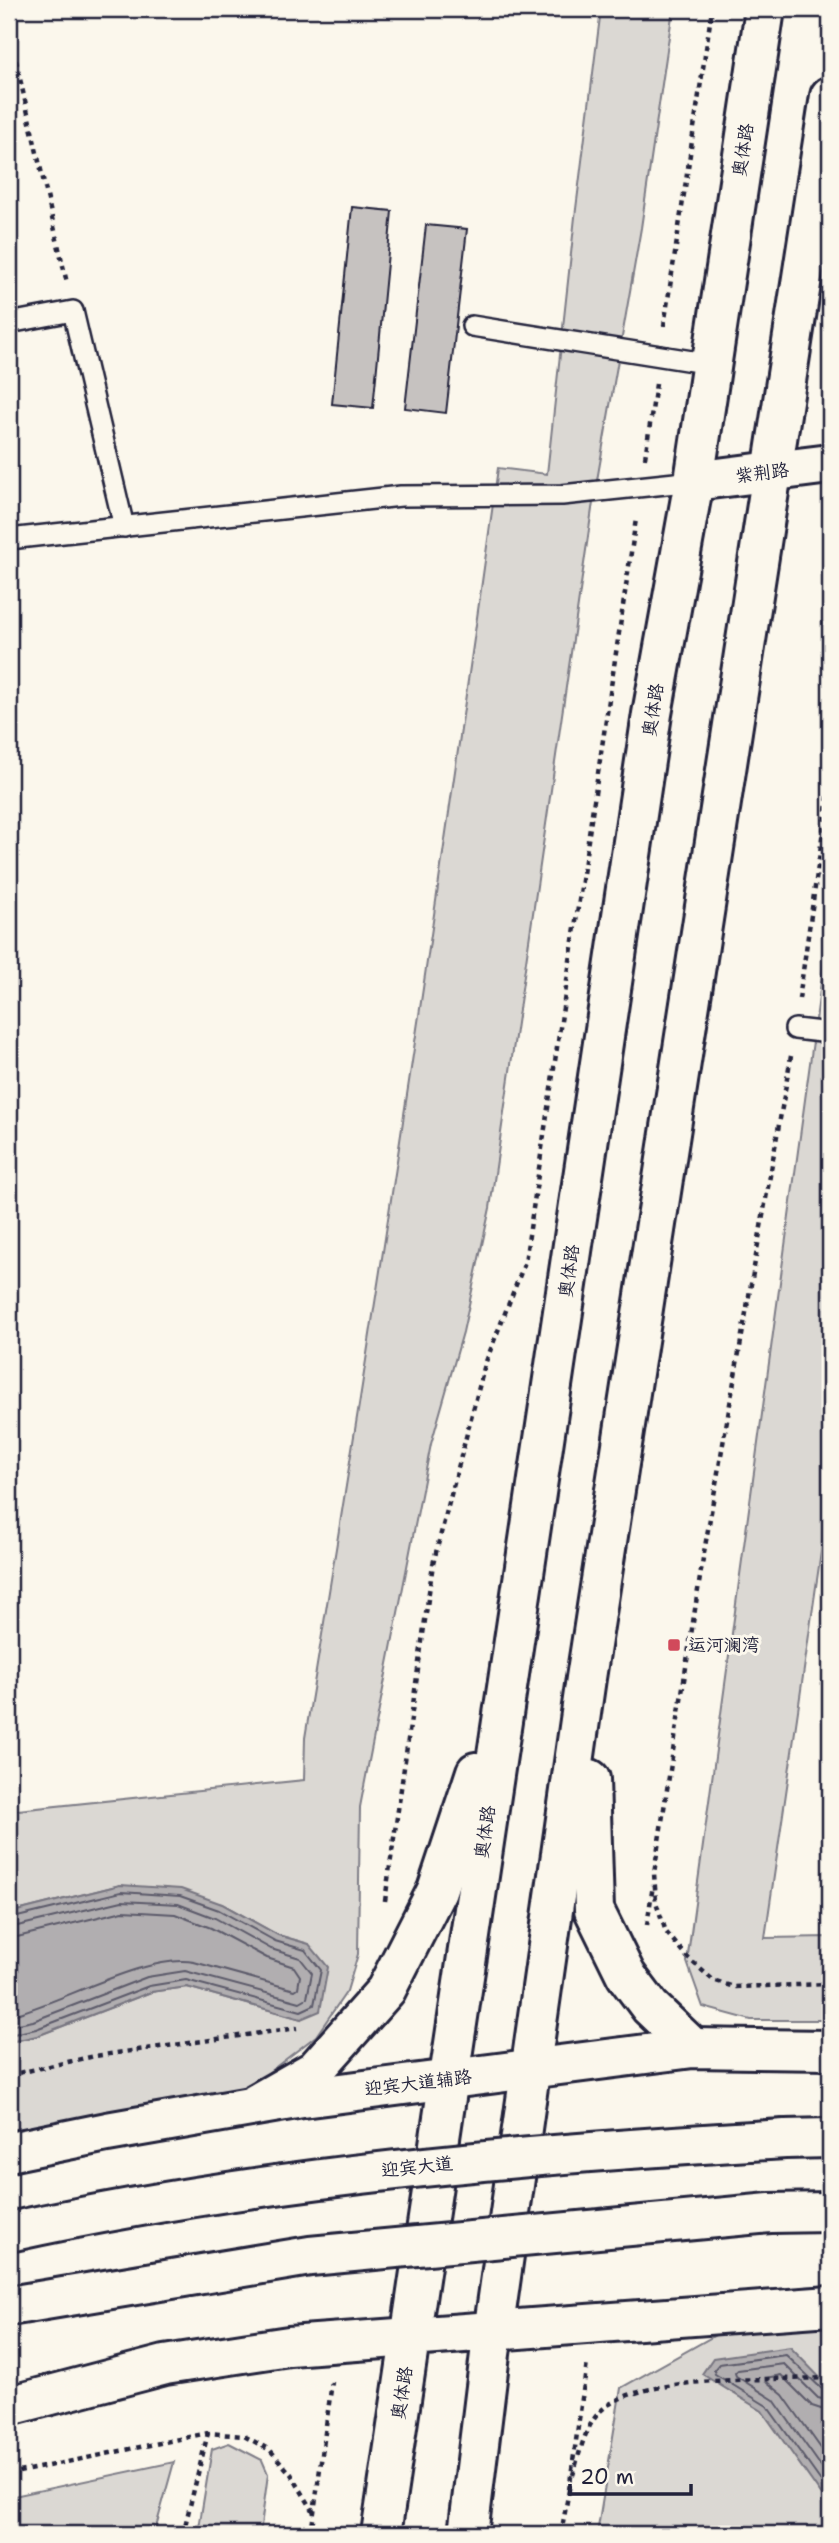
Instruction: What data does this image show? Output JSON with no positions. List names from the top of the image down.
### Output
{
  "streets": {
    "main road": [
      "奥体路",
      "紫荆路",
      "迎宾大道辅路",
      "迎宾大道"
    ]
  },
  "crossings": [
    ["奥体路", "紫荆路"],
    ["奥体路", "迎宾大道辅路"]
  ],
  "places": {
    "transit": ["运河澜湾"]
  },
  "scale_bar": "20 m"
}
